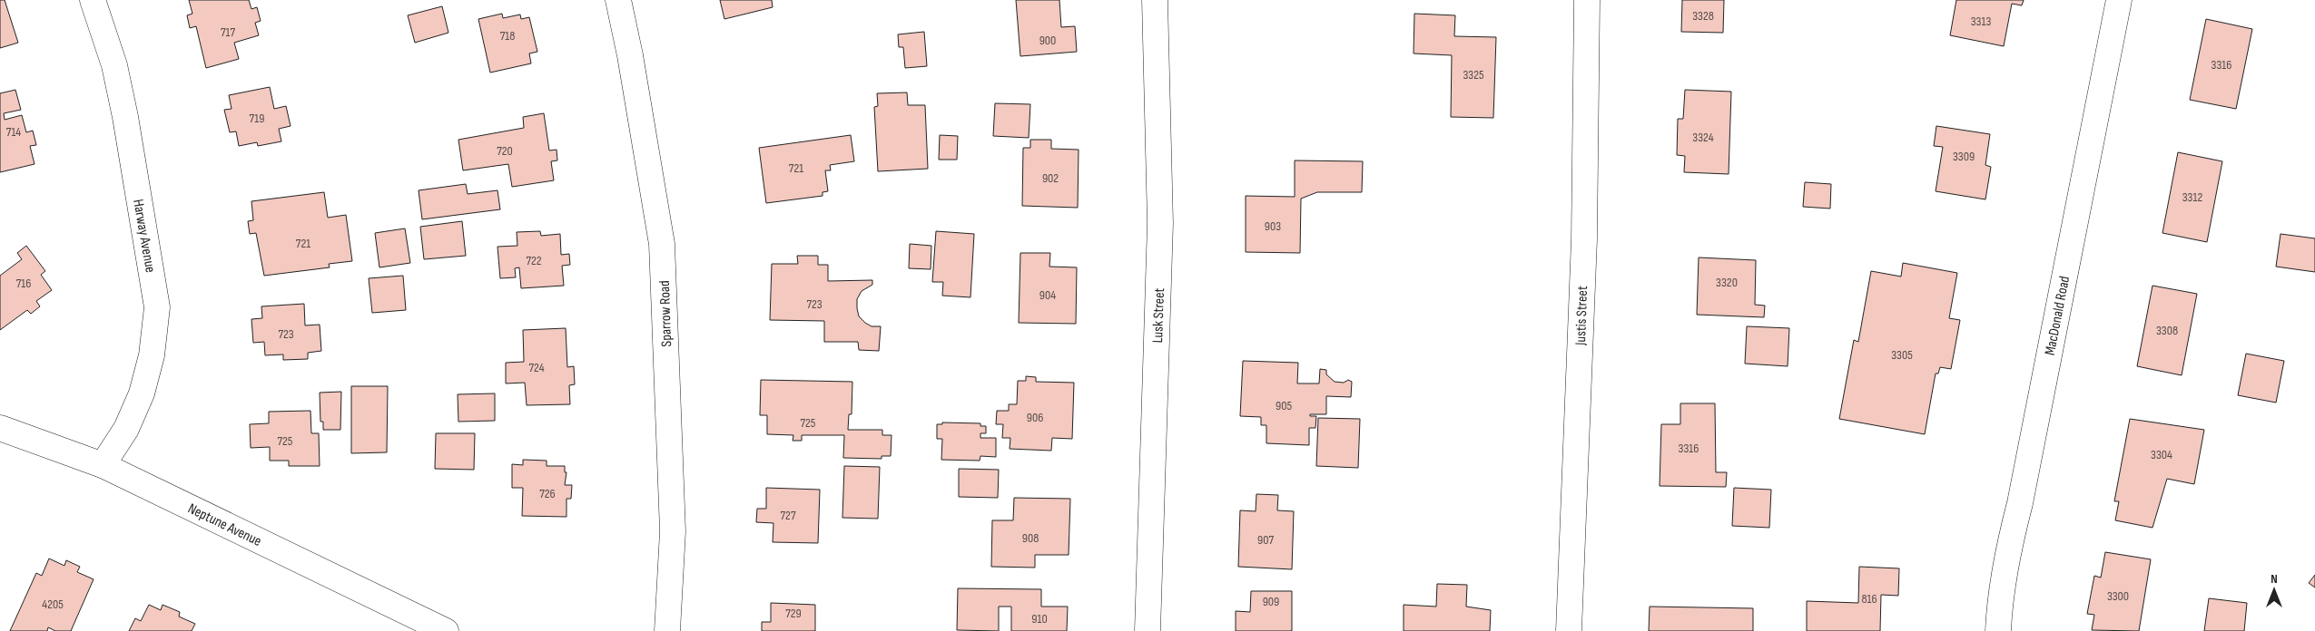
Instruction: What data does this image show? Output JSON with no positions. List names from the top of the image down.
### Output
{
  "streets": {
    "street": [
      "Harway Avenue",
      "Sparrow Road",
      "Lusk Street",
      "Justis Street",
      "MacDonald Road",
      "Neptune Avenue"
    ]
  },
  "crossings": [
    ["Harway Avenue", "Neptune Avenue"]
  ],
  "house_numbers": [
    "3328",
    "3313",
    "717",
    "718",
    "900",
    "3316",
    "3325",
    "719",
    "714",
    "3324",
    "720",
    "3309",
    "721",
    "902",
    "3312",
    "903",
    "721",
    "722",
    "3320",
    "716",
    "904",
    "723",
    "3308",
    "723",
    "3305",
    "724",
    "905",
    "906",
    "725",
    "725",
    "3316",
    "3304",
    "726",
    "727",
    "908",
    "907",
    "3300",
    "816",
    "909",
    "4205",
    "729",
    "910"
  ],
  "north": "top"
}
